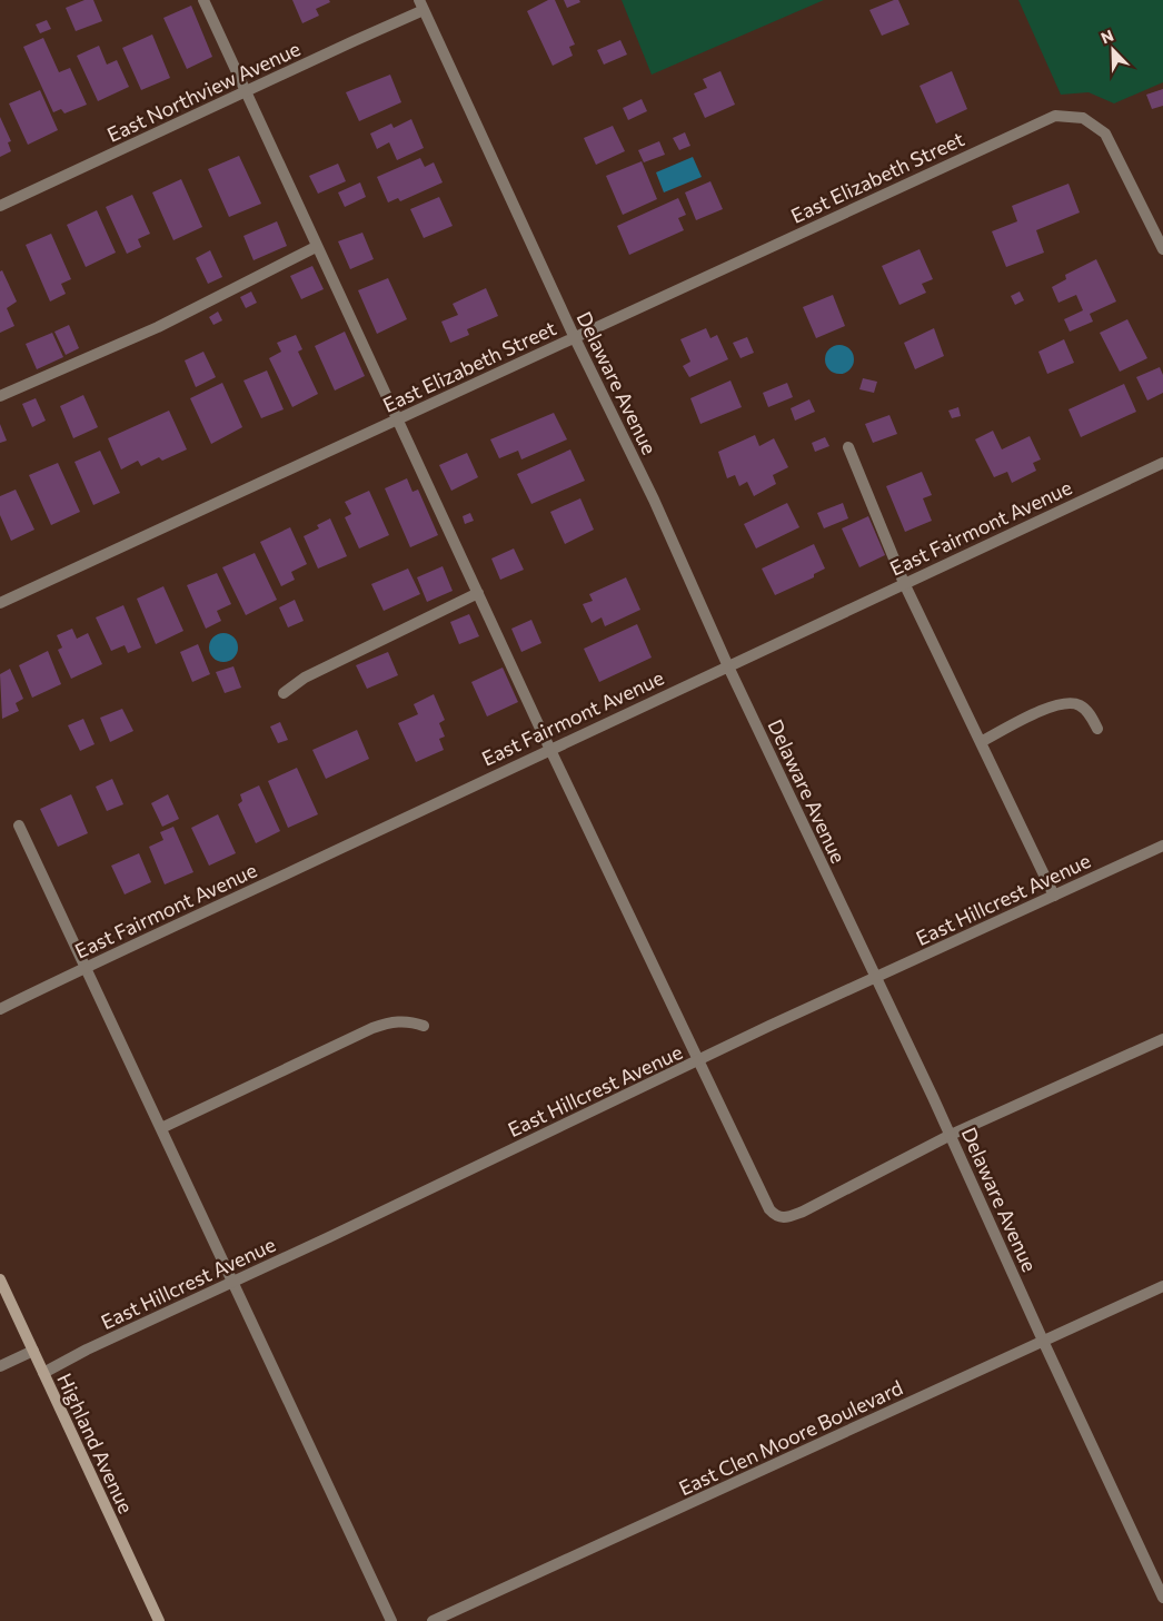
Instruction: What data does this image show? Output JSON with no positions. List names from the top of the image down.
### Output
{
  "streets": {
    "main road": ["Highland Avenue"],
    "street": [
      "East Northview Avenue",
      "East Elizabeth Street",
      "Delaware Avenue",
      "East Fairmont Avenue",
      "East Hillcrest Avenue",
      "East Clen Moore Boulevard"
    ]
  },
  "crossings": [
    ["East Northview Avenue", "Delaware Avenue"],
    ["East Elizabeth Street", "Delaware Avenue"],
    ["Delaware Avenue", "East Fairmont Avenue"],
    ["Delaware Avenue", "East Hillcrest Avenue"],
    ["Delaware Avenue", "East Clen Moore Boulevard"],
    ["East Hillcrest Avenue", "Highland Avenue"]
  ],
  "north": "top left"
}
